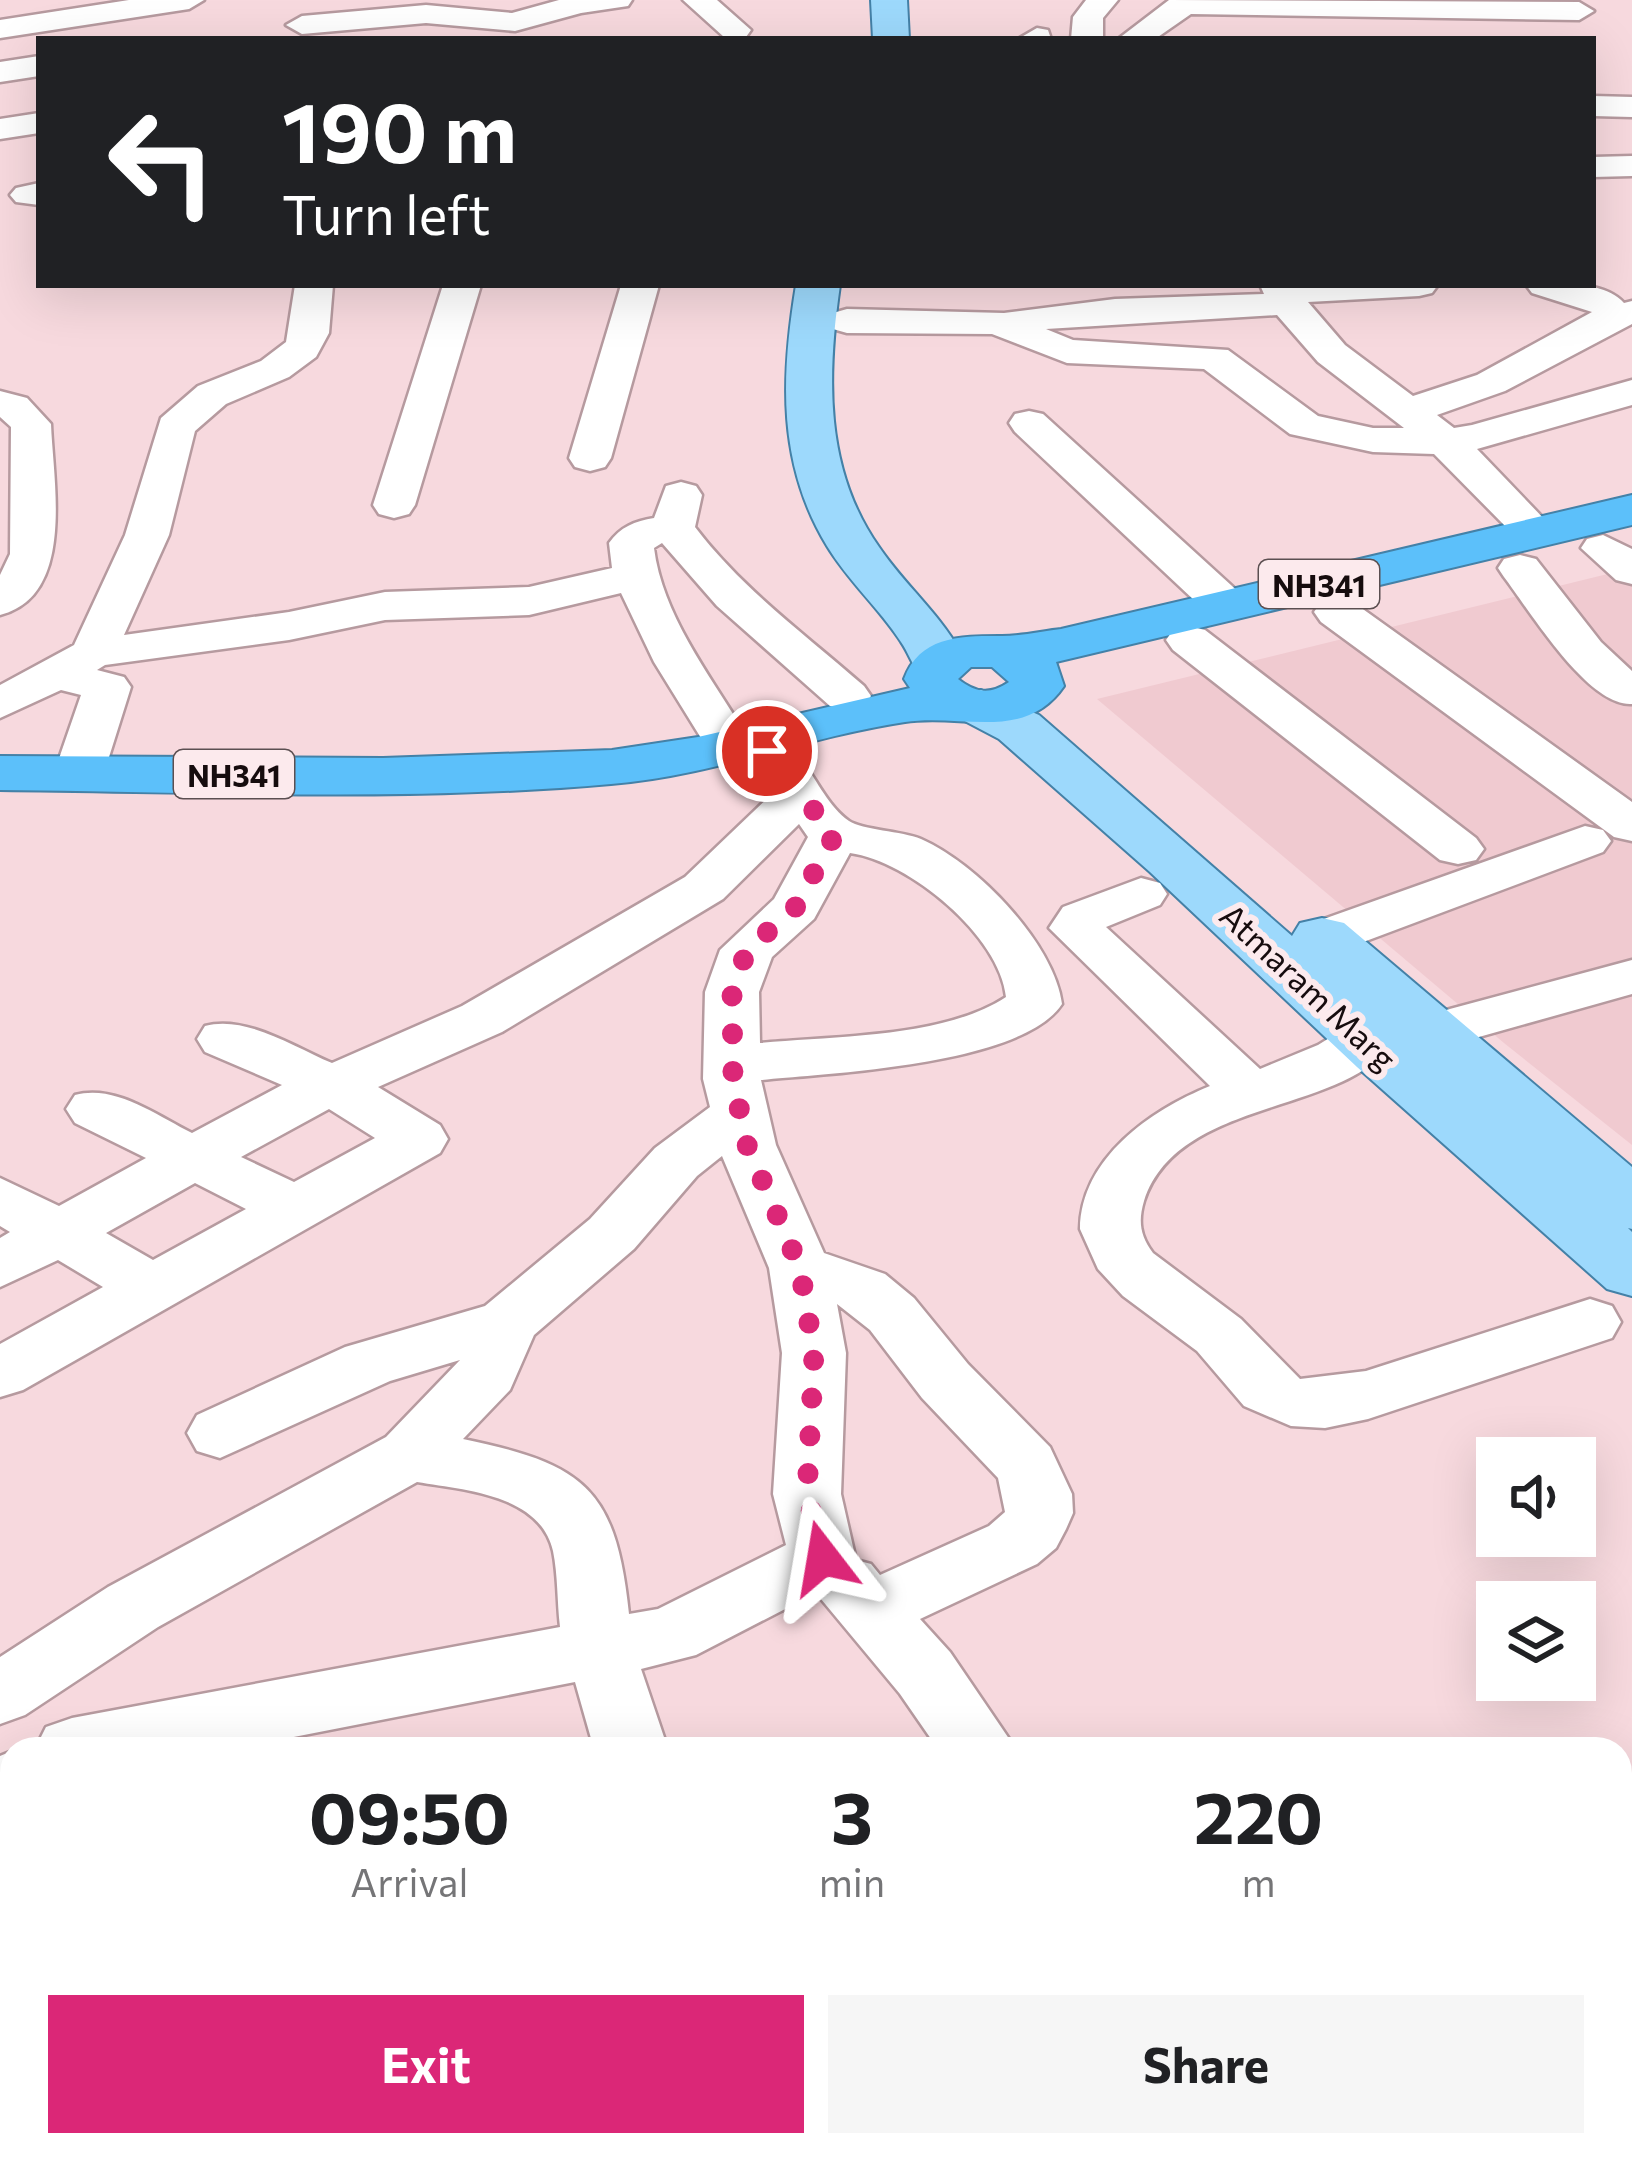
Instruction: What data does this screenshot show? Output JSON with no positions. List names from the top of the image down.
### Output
{
  "streets": {
    "highway": ["NH341"],
    "main road": ["Atmaram Marg"]
  },
  "crossings": [
    ["NH341", "Atmaram Marg"]
  ],
  "page": {
    "turn": ["190 m", "Turn left"],
    "eta": [
      "09:50",
      "Arrival",
      "3",
      "min",
      "220",
      "m"
    ],
    "buttons": ["Exit", "Share"]
  }
}
